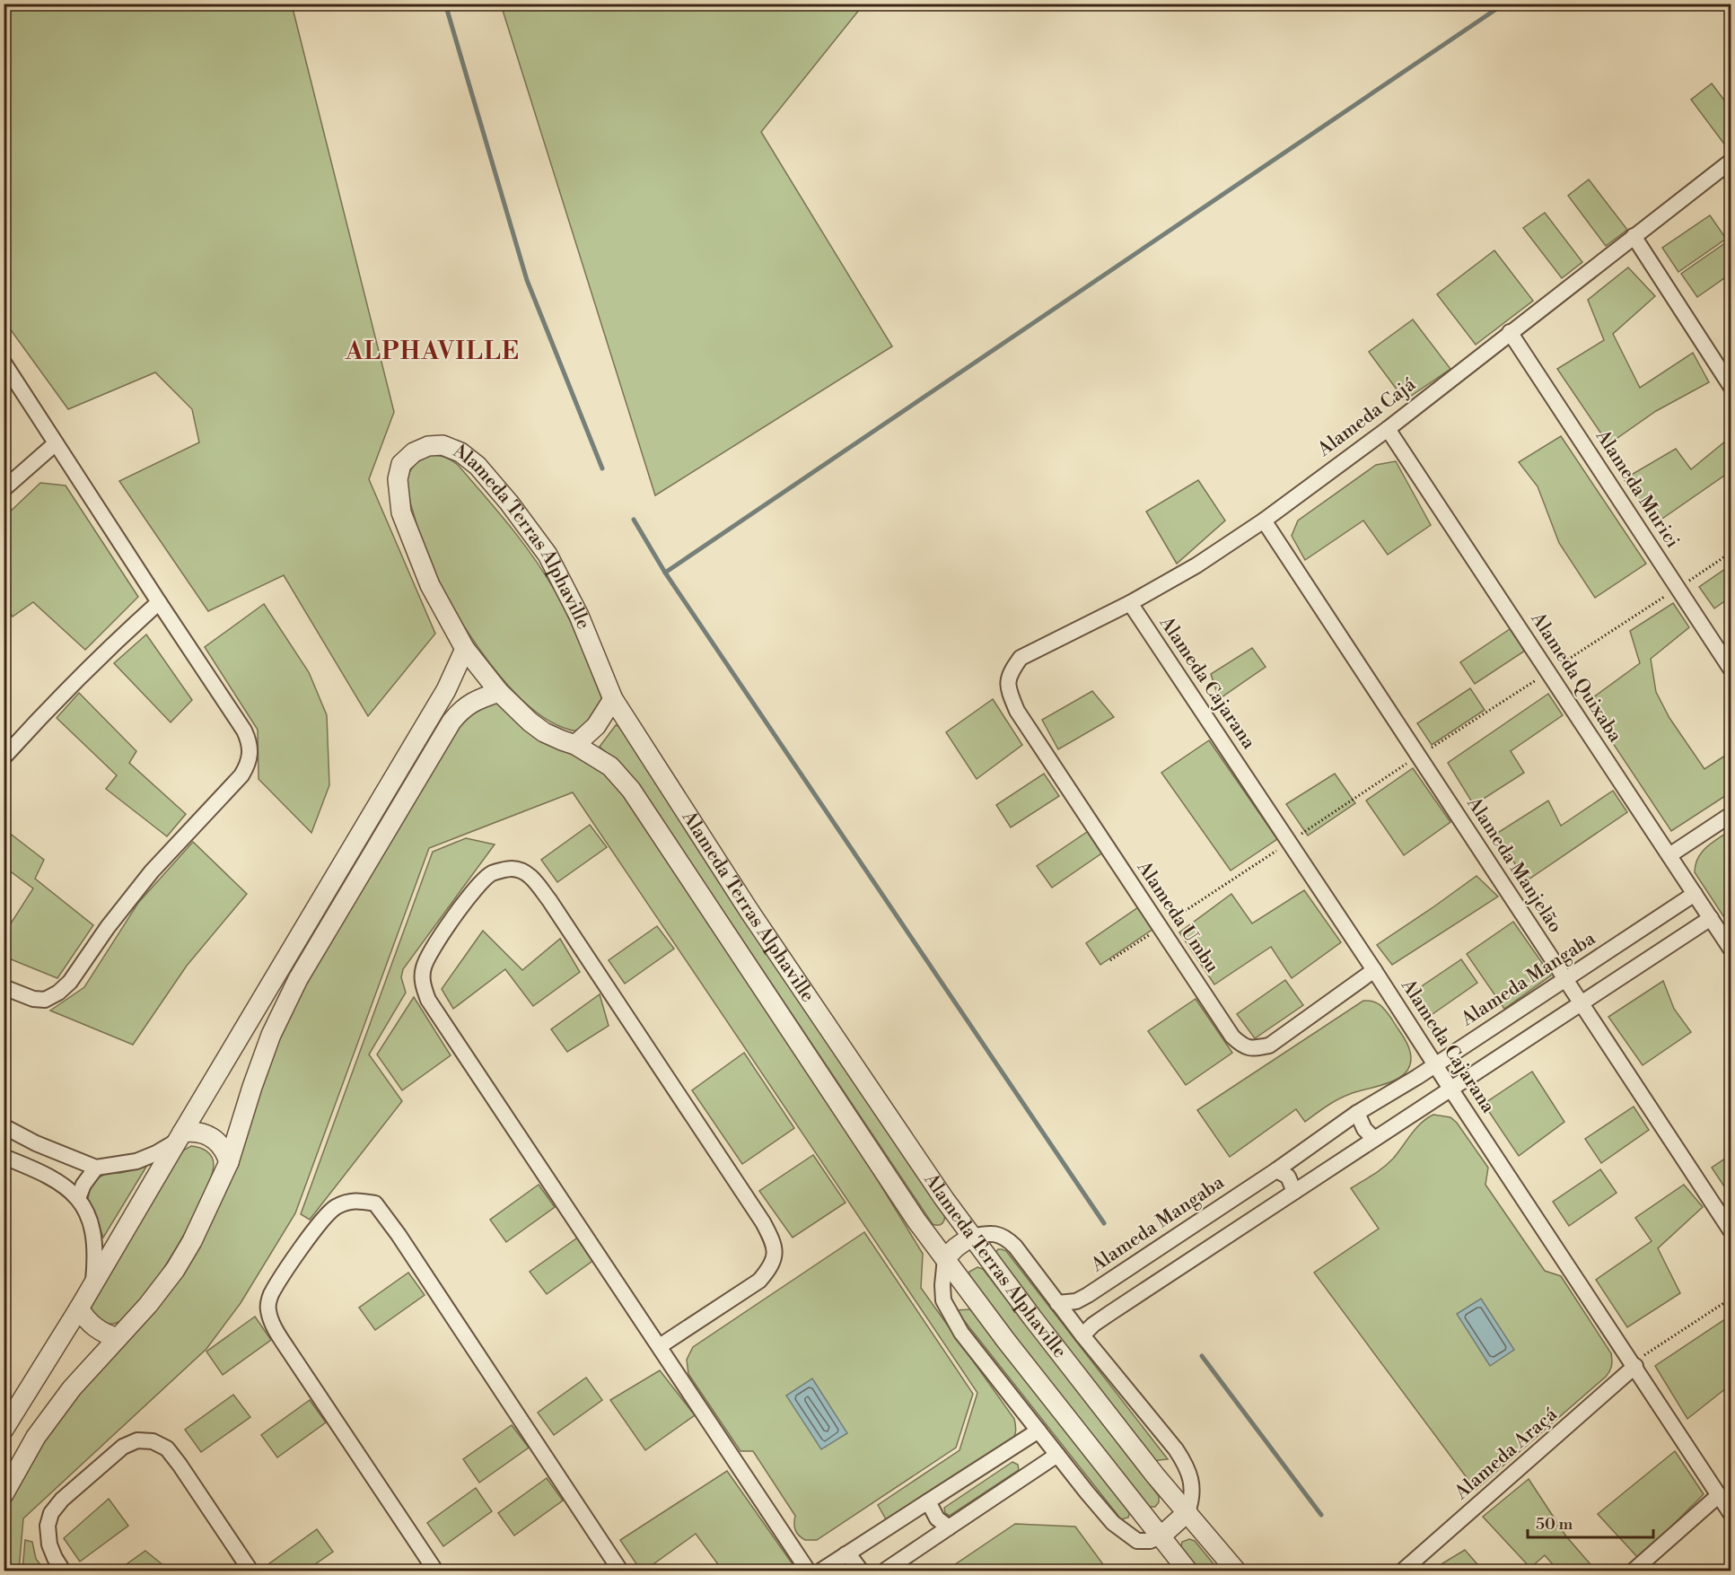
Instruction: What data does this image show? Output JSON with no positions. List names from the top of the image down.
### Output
{
  "streets": {
    "street": [
      "Alameda Cajá",
      "Alameda Murici",
      "Alameda Terras Alphaville",
      "Alameda Quixaba",
      "Alameda Cajarana",
      "Alameda Manjelão",
      "Alameda Umbu",
      "Alameda Mangaba",
      "Alameda Araçá"
    ]
  },
  "crossings": [
    ["Alameda Cajá", "Alameda Murici"],
    ["Alameda Cajá", "Alameda Quixaba"],
    ["Alameda Cajá", "Alameda Cajarana"],
    ["Alameda Cajá", "Alameda Manjelão"],
    ["Alameda Cajá", "Alameda Umbu"],
    ["Alameda Quixaba", "Alameda Mangaba"],
    ["Alameda Cajarana", "Alameda Umbu"],
    ["Alameda Cajarana", "Alameda Mangaba"],
    ["Alameda Cajarana", "Alameda Araçá"],
    ["Alameda Manjelão", "Alameda Mangaba"]
  ],
  "districts": ["ALPHAVILLE"],
  "scale_bar": "50 m"
}
